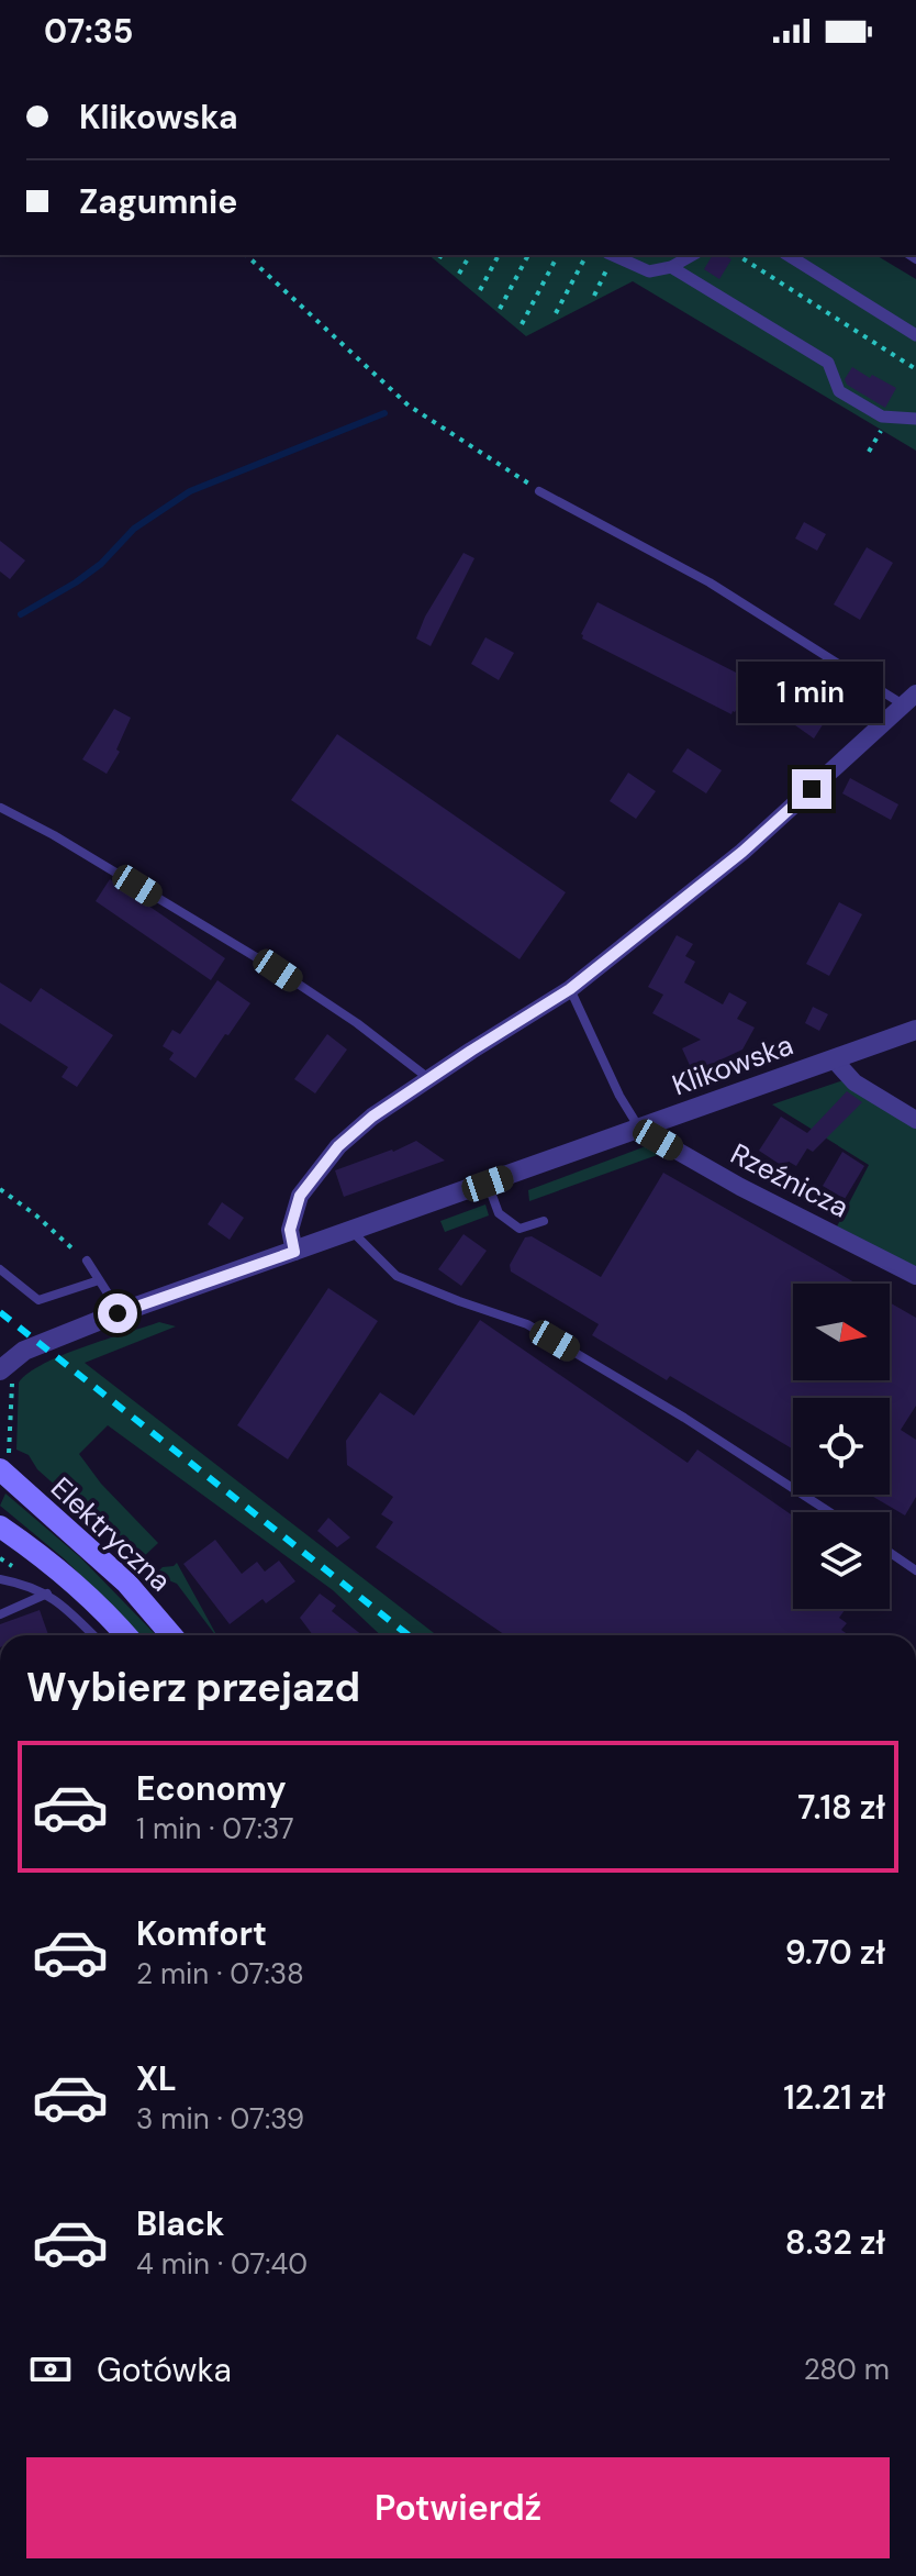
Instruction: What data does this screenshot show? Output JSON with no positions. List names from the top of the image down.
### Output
{
  "streets": {
    "main road": ["Elektryczna"],
    "street": ["Klikowska", "Rzeźnicza"]
  },
  "crossings": [
    ["Klikowska", "Rzeźnicza"]
  ],
  "north": "right",
  "page": {
    "status": "07:35",
    "banner": ["Klikowska", "Zagumnie"],
    "bubble": "1 min",
    "heading": "Wybierz przejazd",
    "list": [
      {
        "name": "Economy",
        "note": "1 min · 07:37",
        "value": "7.18 zł"
      },
      {
        "name": "Komfort",
        "note": "2 min · 07:38",
        "value": "9.70 zł"
      },
      {
        "name": "XL",
        "note": "3 min · 07:39",
        "value": "12.21 zł"
      },
      {
        "name": "Black",
        "note": "4 min · 07:40",
        "value": "8.32 zł"
      }
    ],
    "pay": ["Gotówka", "280 m"],
    "buttons": "Potwierdź"
  }
}
